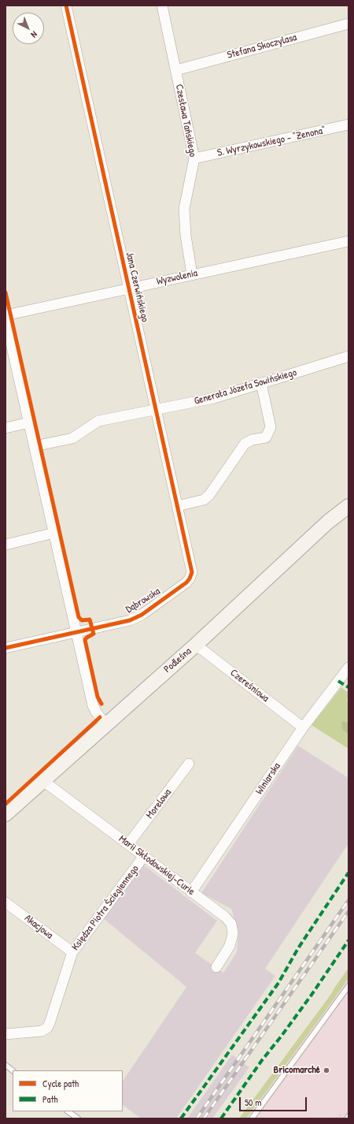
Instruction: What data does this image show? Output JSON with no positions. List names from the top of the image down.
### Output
{
  "streets": {
    "street": [
      "Stefana Skoczylasa",
      "Czesława Tańskiego",
      "S. Wyrzykowskiego - \"Zenona\"",
      "Wyzwolenia",
      "Jana Czerwińskiego",
      "Generała Józefa Sowińskiego",
      "Dąbrowska",
      "Podleśna",
      "Czereśniowa",
      "Winiarska",
      "Morelowa",
      "Marii Skłodowskiej-Curie",
      "Księdza Piotra Ściegiennego",
      "Akacjowa"
    ]
  },
  "crossings": [
    ["Stefana Skoczylasa", "Czesława Tańskiego"],
    ["Czesława Tańskiego", "S. Wyrzykowskiego - \"Zenona\""],
    ["Czesława Tańskiego", "Wyzwolenia"],
    ["Wyzwolenia", "Jana Czerwińskiego"],
    ["Jana Czerwińskiego", "Generała Józefa Sowińskiego"],
    ["Jana Czerwińskiego", "Dąbrowska"],
    ["Podleśna", "Czereśniowa"],
    ["Podleśna", "Marii Skłodowskiej-Curie"],
    ["Czereśniowa", "Winiarska"],
    ["Winiarska", "Marii Skłodowskiej-Curie"],
    ["Morelowa", "Marii Skłodowskiej-Curie"],
    ["Marii Skłodowskiej-Curie", "Księdza Piotra Ściegiennego"],
    ["Księdza Piotra Ściegiennego", "Akacjowa"]
  ],
  "places": ["Bricomarché"],
  "legend": ["Cycle path", "Path"],
  "scale_bar": "50 m",
  "north": "bottom right"
}
